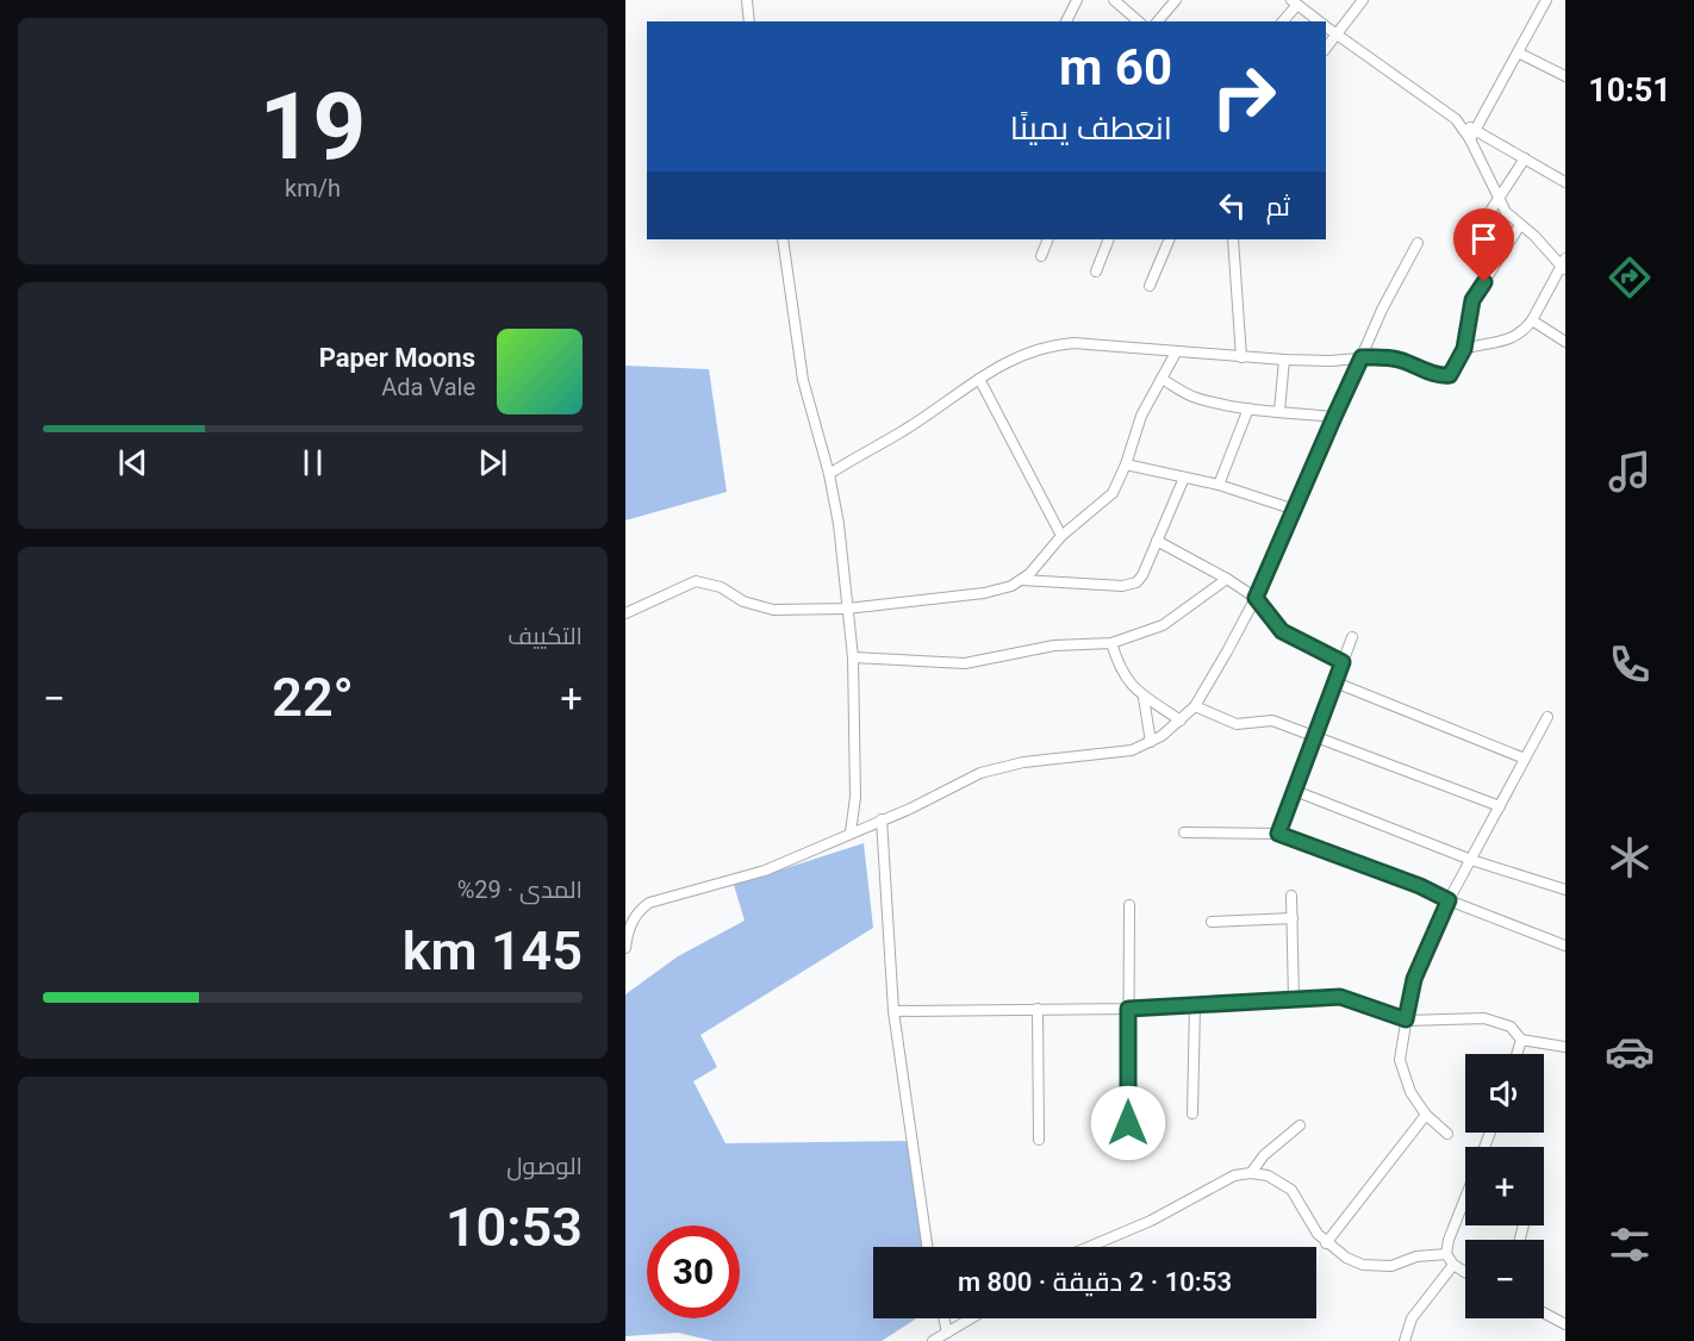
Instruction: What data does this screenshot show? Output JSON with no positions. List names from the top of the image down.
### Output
{
  "page": {
    "tabs": "10:51",
    "tile": [
      ["19", "km/h"],
      "التكييف",
      ["المدى · 29%", "145 km"],
      ["الوصول", "10:53"]
    ],
    "turn": ["60 m", "انعطف يمينًا"],
    "then": "ثم",
    "song": ["Paper Moons", "Ada Vale"],
    "heat": ["−", "22°", "+"],
    "map_buttons": ["+", "−"],
    "limit": "30",
    "trip": "10:53 · 2 دقيقة · 800 m"
  }
}
